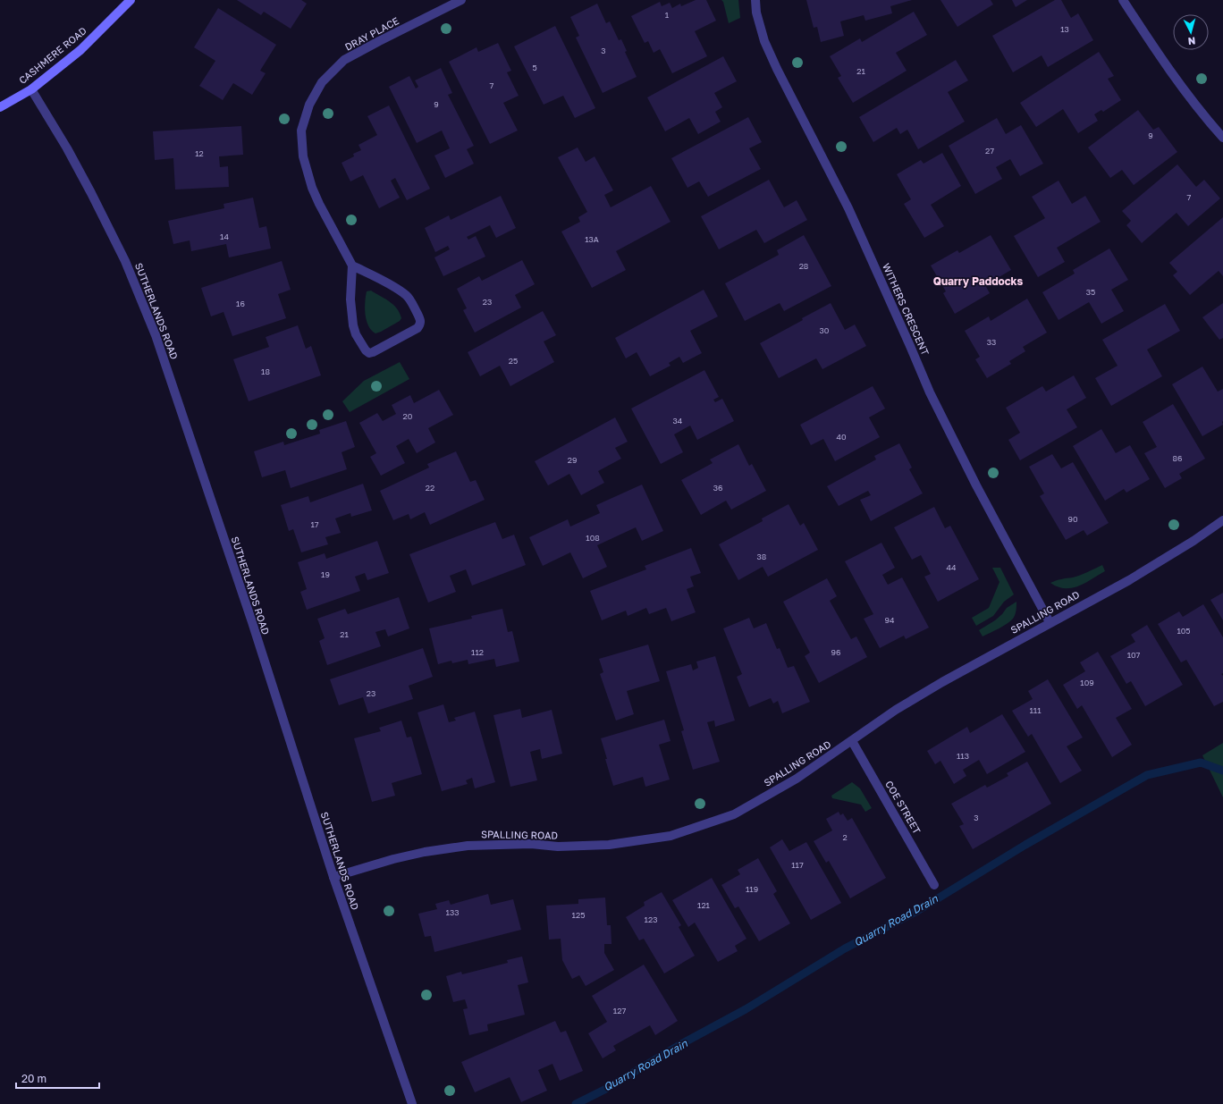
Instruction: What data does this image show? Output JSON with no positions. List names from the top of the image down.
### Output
{
  "streets": {
    "street": [
      "DRAY PLACE",
      "CASHMERE ROAD",
      "WITHERS CRESCENT",
      "SUTHERLANDS ROAD",
      "SPALLING ROAD",
      "COE STREET"
    ]
  },
  "crossings": [
    ["CASHMERE ROAD", "SUTHERLANDS ROAD"],
    ["WITHERS CRESCENT", "SPALLING ROAD"],
    ["SUTHERLANDS ROAD", "SPALLING ROAD"],
    ["SPALLING ROAD", "COE STREET"]
  ],
  "districts": ["Quarry Paddocks"],
  "water": ["Quarry Road Drain"],
  "house_numbers": [
    "1",
    "13",
    "3",
    "5",
    "21",
    "7",
    "9",
    "9",
    "27",
    "12",
    "7",
    "14",
    "13A",
    "28",
    "35",
    "23",
    "16",
    "30",
    "33",
    "25",
    "18",
    "20",
    "34",
    "40",
    "86",
    "29",
    "22",
    "36",
    "90",
    "17",
    "108",
    "38",
    "44",
    "19",
    "94",
    "105",
    "21",
    "112",
    "96",
    "107",
    "109",
    "23",
    "111",
    "113",
    "3",
    "2",
    "117",
    "119",
    "121",
    "133",
    "125",
    "123",
    "127"
  ],
  "scale_bar": "20 m",
  "north": "bottom"
}
